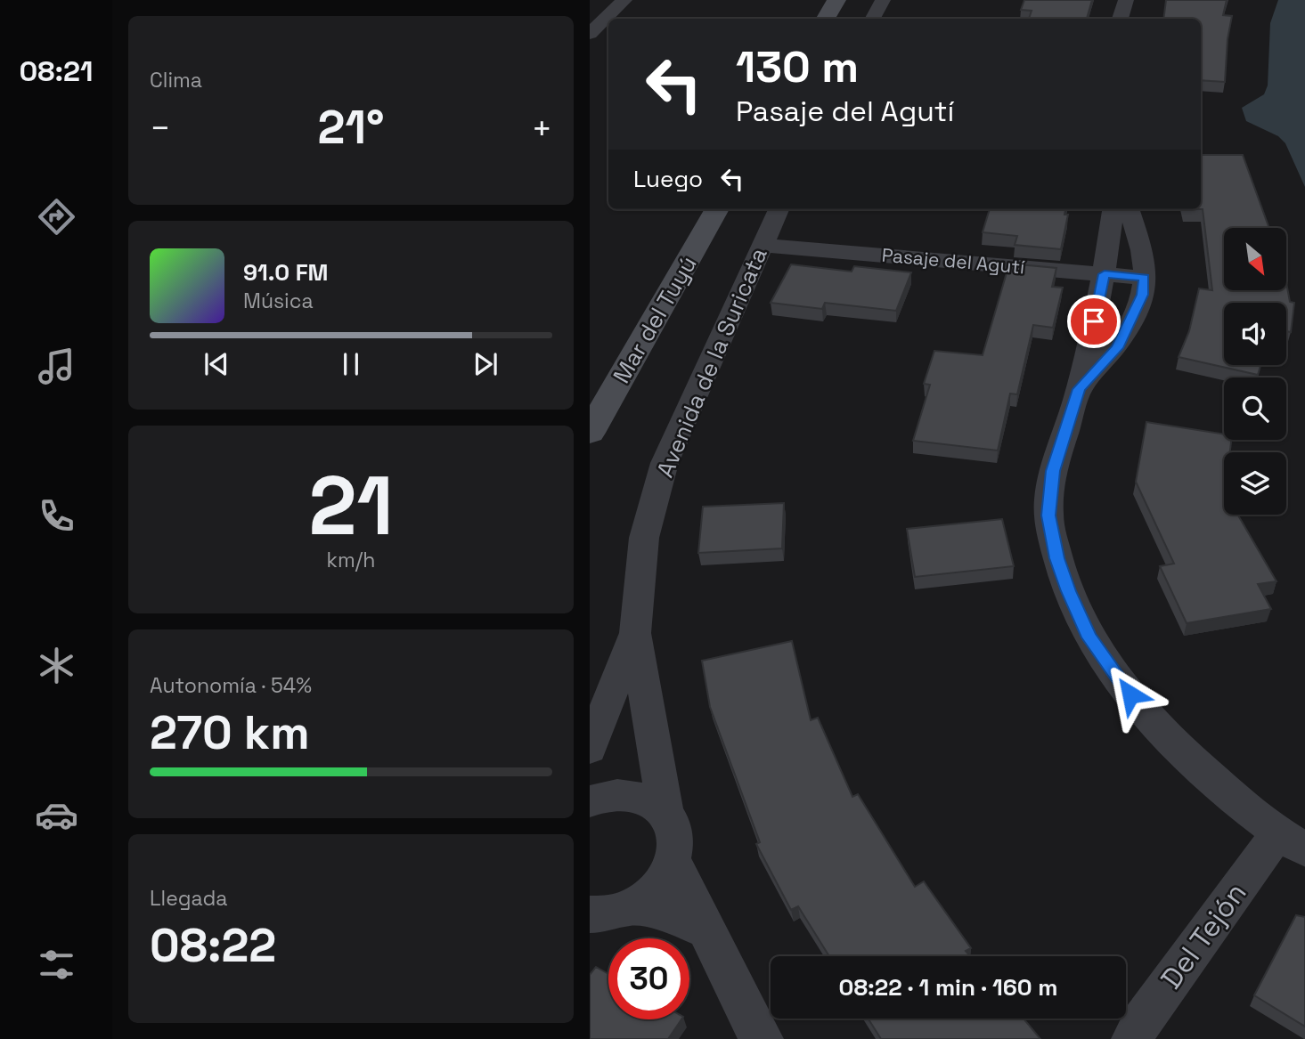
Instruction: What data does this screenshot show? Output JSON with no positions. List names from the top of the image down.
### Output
{
  "streets": {
    "street": [
      "Pasaje del Agutí",
      "Mar del Tuyú",
      "Avenida de la Suricata",
      "Del Tejón"
    ]
  },
  "crossings": [
    ["Pasaje del Agutí", "Avenida de la Suricata"]
  ],
  "north": "bottom right",
  "page": {
    "tabs": "08:21",
    "tile": [
      "Clima",
      ["21", "km/h"],
      ["Autonomía · 54%", "270 km"],
      ["Llegada", "08:22"]
    ],
    "turn": ["130 m", "Pasaje del Agutí"],
    "heat": ["−", "21°", "+"],
    "then": "Luego",
    "song": ["91.0 FM", "Música"],
    "limit": "30",
    "trip": "08:22 · 1 min · 160 m"
  }
}
